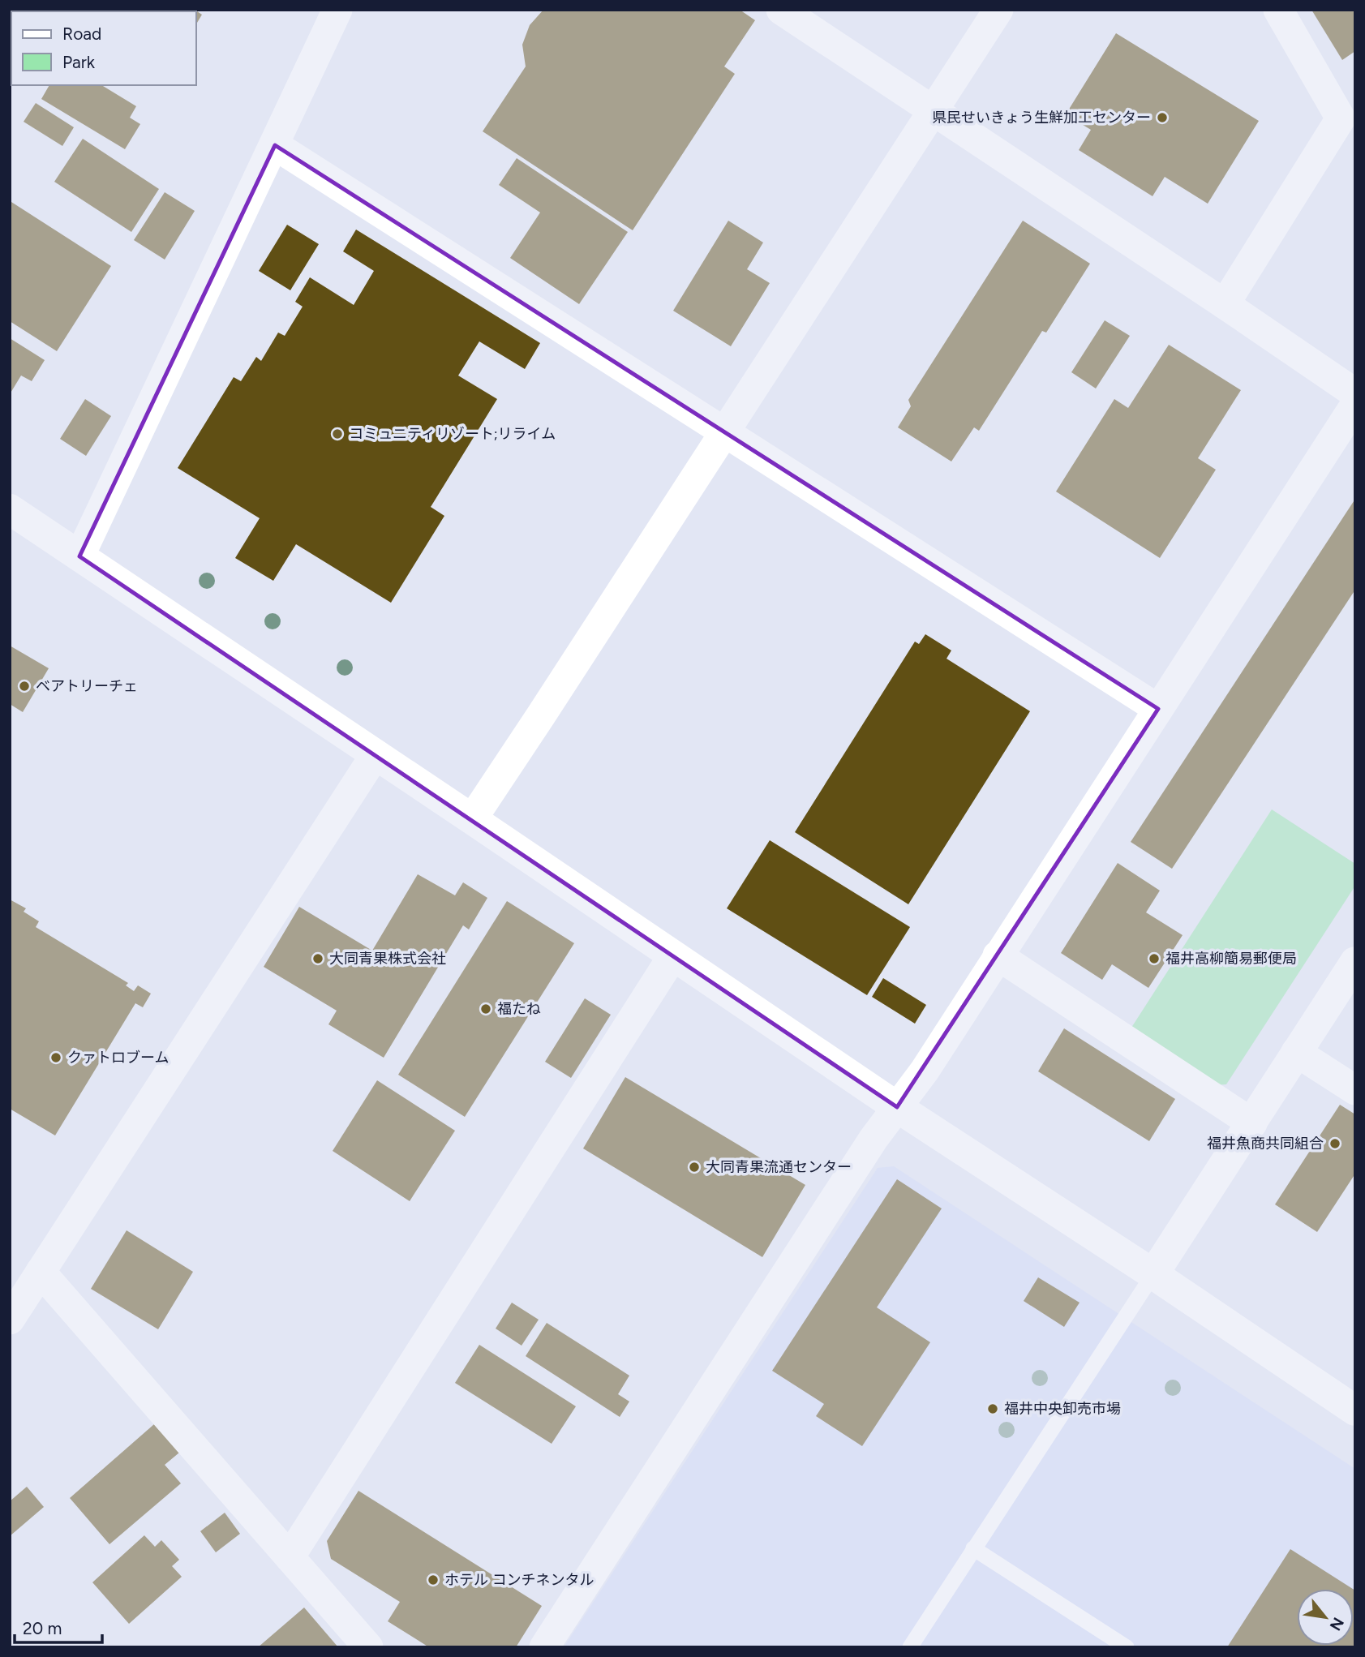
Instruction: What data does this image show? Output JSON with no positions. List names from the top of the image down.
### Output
{
  "places": [
    "県民せいきょう生鮮加工センター",
    "コミュニティリゾート;リライム",
    "ベアトリーチェ",
    "大同青果株式会社",
    "福井高柳簡易郵便局",
    "福たね",
    "クァトロブーム",
    "福井魚商共同組合",
    "大同青果流通センター",
    "福井中央卸売市場",
    "ホテル コンチネンタル"
  ],
  "legend": ["Road", "Park"],
  "scale_bar": "20 m",
  "north": "bottom right"
}
